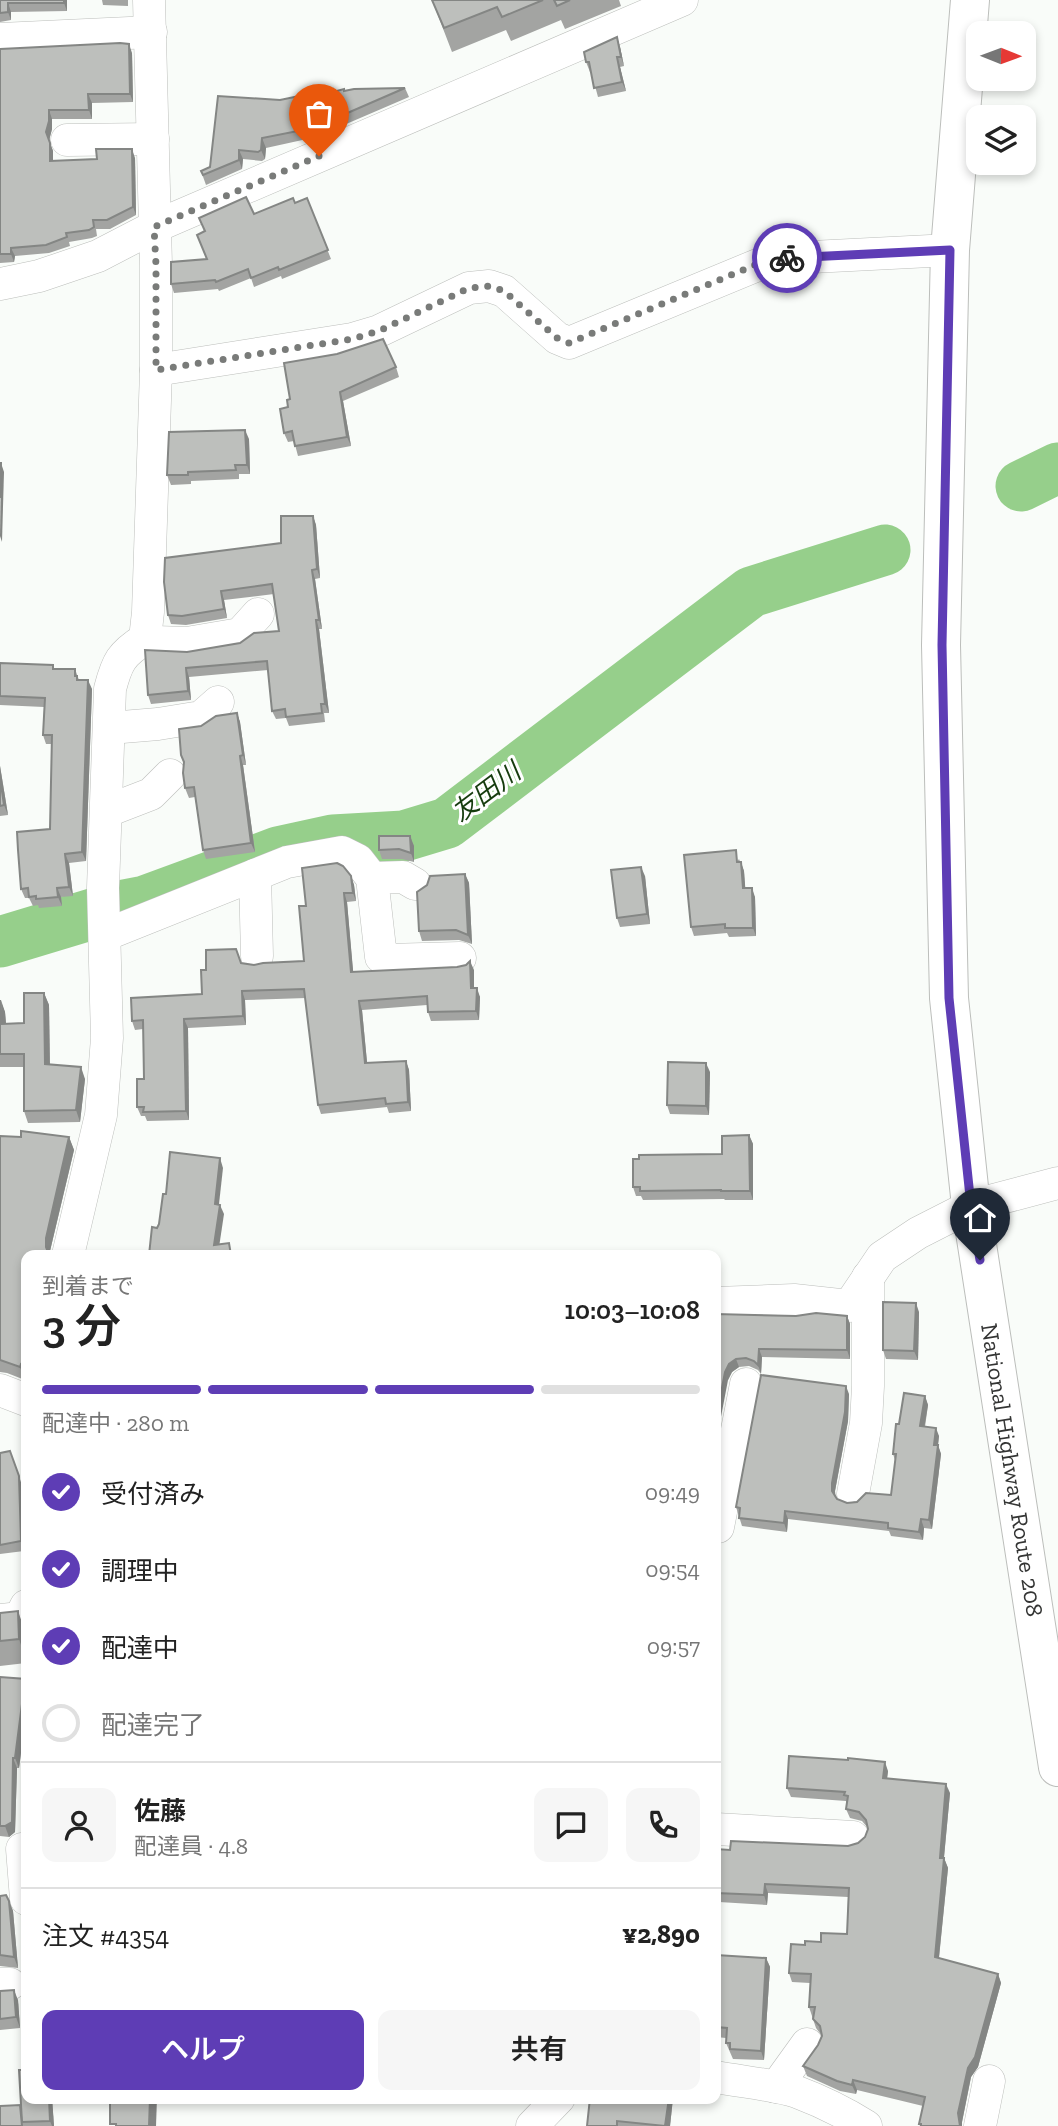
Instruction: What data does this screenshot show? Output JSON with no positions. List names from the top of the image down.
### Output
{
  "streets": {
    "highway": ["National Highway Route 208"]
  },
  "water": ["友田川"],
  "north": "right",
  "page": {
    "heading": ["3 分", "到着まで", "10:03–10:08"],
    "panel": [
      "佐藤",
      "配達員 · 4.8",
      "注文 #4354",
      "¥2,890"
    ],
    "bar": "配達中 · 280 m",
    "list": [
      ["受付済み", "09:49"],
      ["調理中", "09:54"],
      ["配達中", "09:57"],
      "配達完了"
    ],
    "buttons": ["ヘルプ", "共有"]
  }
}
